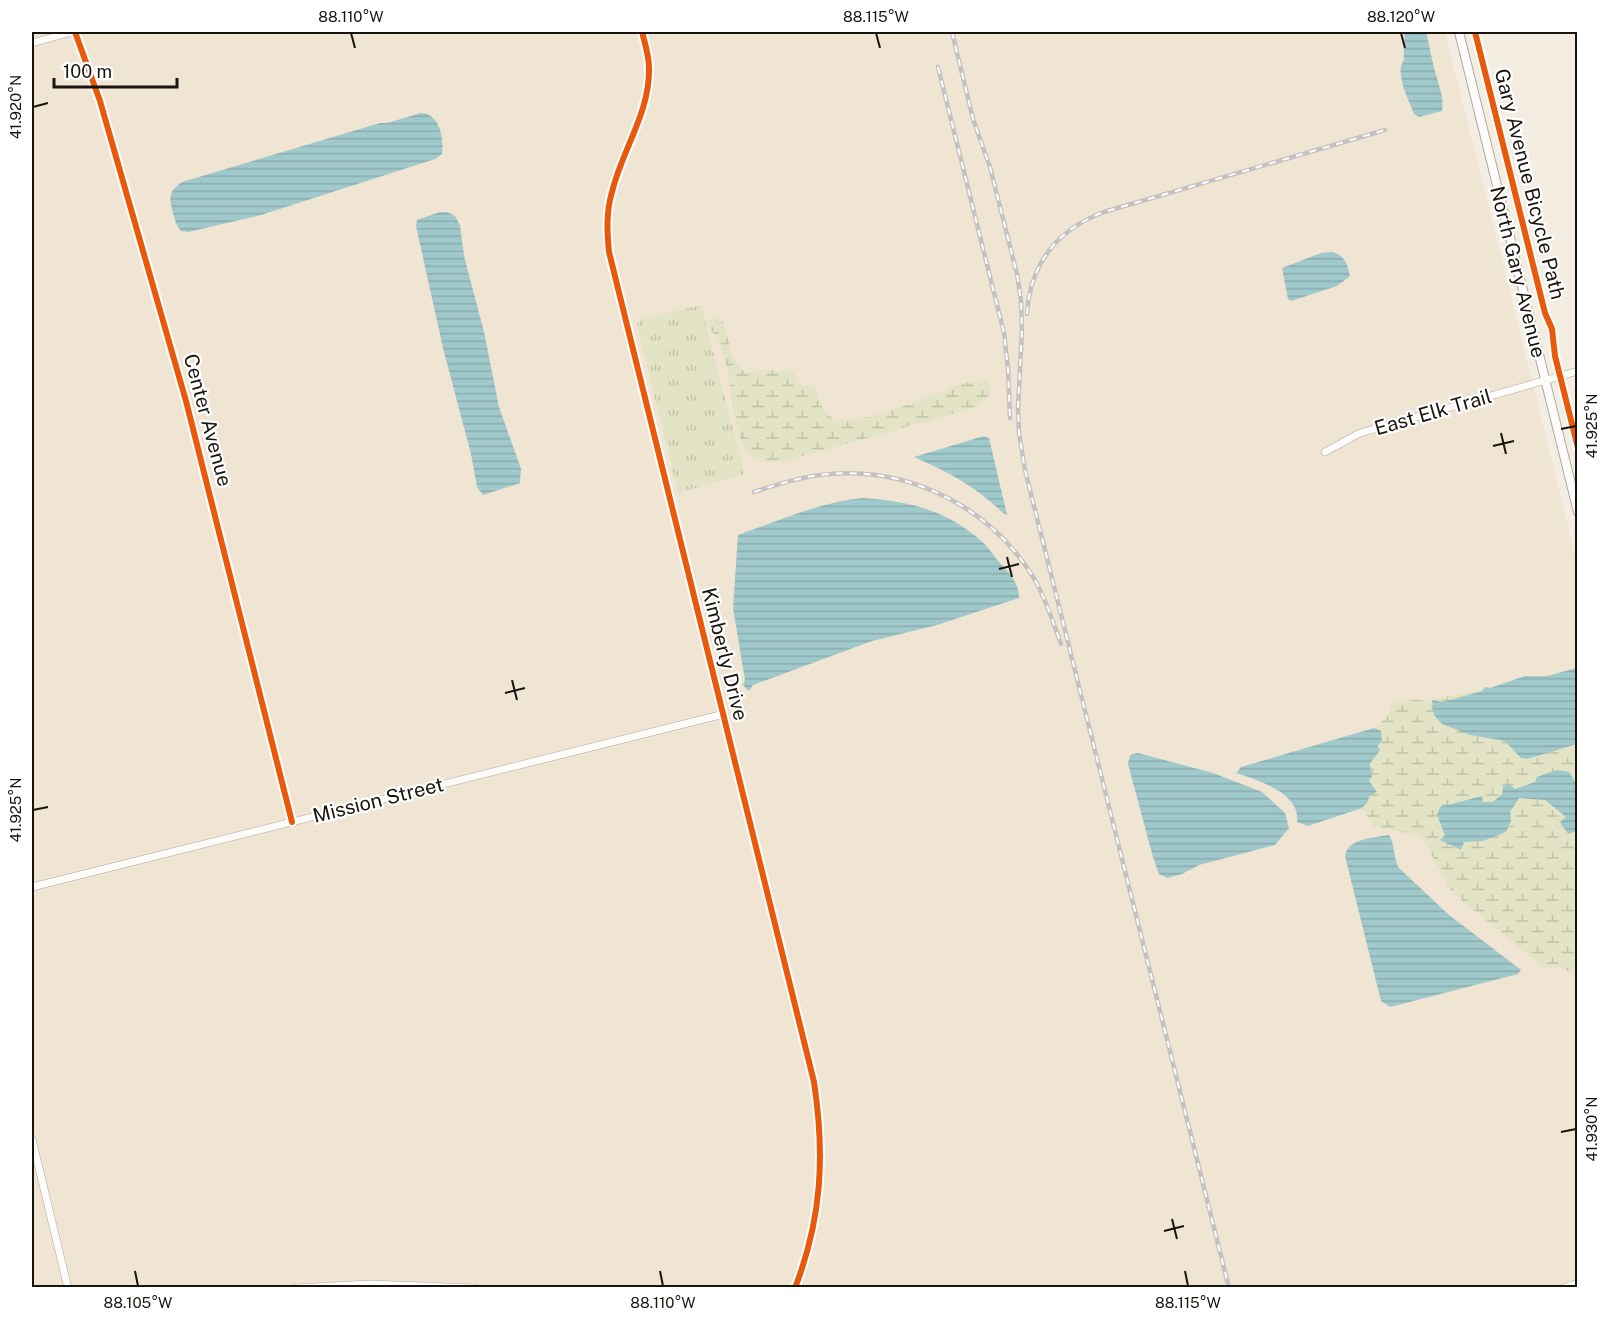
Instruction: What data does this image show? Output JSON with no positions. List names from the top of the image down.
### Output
{
  "streets": {
    "street": [
      "North Gary Avenue",
      "East Elk Trail",
      "Center Avenue",
      "Kimberly Drive",
      "Mission Street"
    ],
    "cycle path": ["Gary Avenue Bicycle Path"]
  },
  "crossings": [
    ["North Gary Avenue", "East Elk Trail"],
    ["Center Avenue", "Mission Street"],
    ["Kimberly Drive", "Mission Street"]
  ],
  "scale_bar": "100 m",
  "coordinates": [
    "88.110°W",
    "88.115°W",
    "88.120°W",
    "41.920°N",
    "41.925°N",
    "41.930°N",
    "88.105°W"
  ]
}
